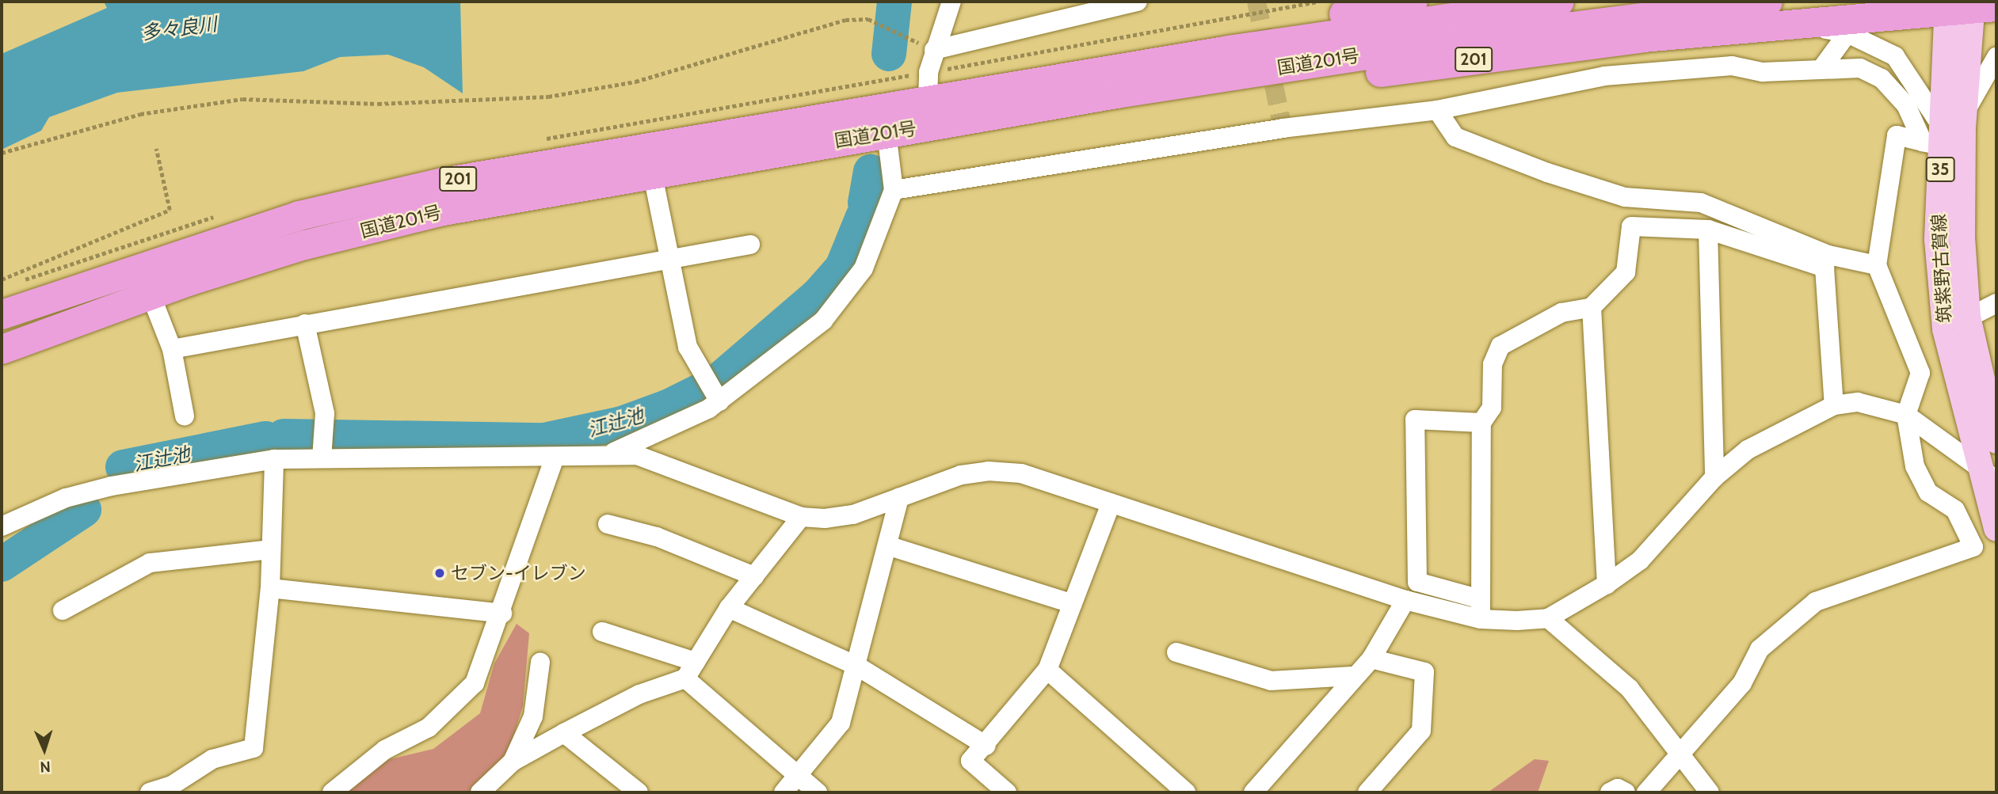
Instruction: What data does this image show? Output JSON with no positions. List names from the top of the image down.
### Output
{
  "streets": {
    "highway": ["201", "国道201号"],
    "main road": ["35", "筑紫野古賀線"]
  },
  "crossings": [
    ["201", "国道201号"],
    ["201", "筑紫野古賀線"]
  ],
  "water": ["多々良川", "江辻池"],
  "places": ["セブン-イレブン"],
  "north": "bottom"
}
